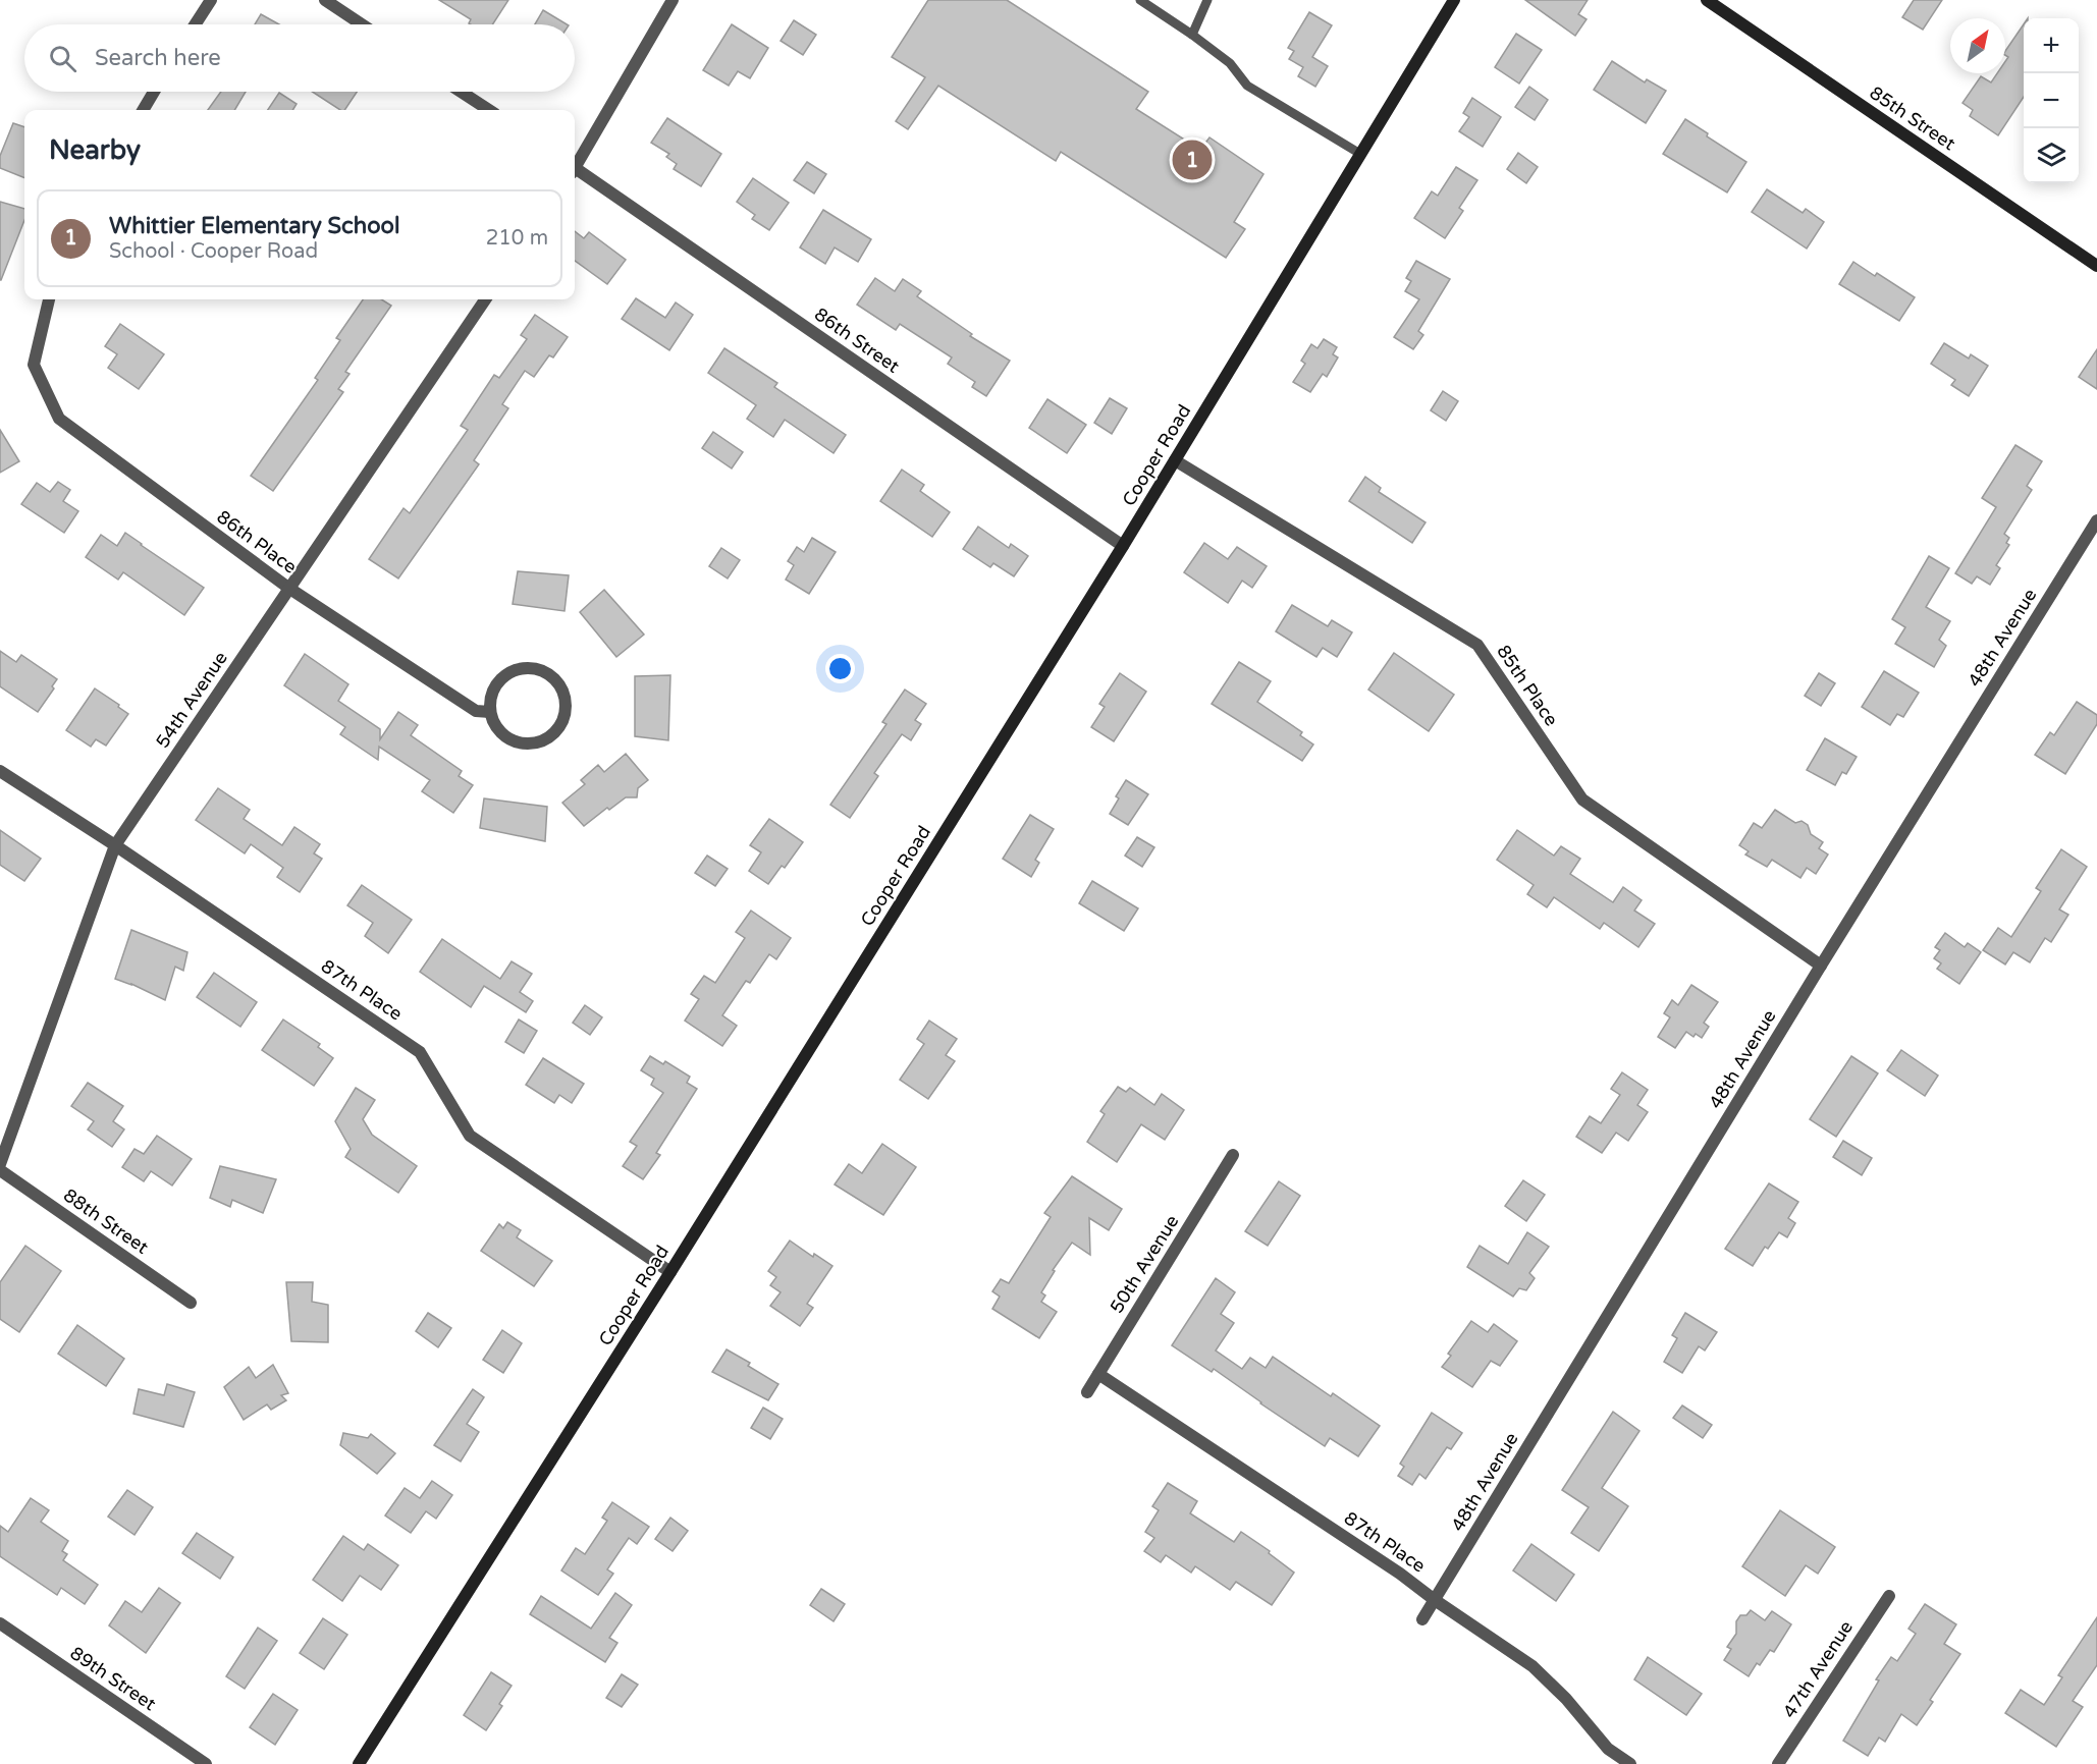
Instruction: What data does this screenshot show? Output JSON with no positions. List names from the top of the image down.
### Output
{
  "streets": {
    "street": [
      "85th Street",
      "86th Street",
      "Cooper Road",
      "86th Place",
      "48th Avenue",
      "85th Place",
      "54th Avenue",
      "87th Place",
      "88th Street",
      "50th Avenue",
      "47th Avenue",
      "89th Street"
    ]
  },
  "crossings": [
    ["86th Street", "Cooper Road"],
    ["Cooper Road", "85th Place"],
    ["Cooper Road", "87th Place"],
    ["86th Place", "54th Avenue"],
    ["48th Avenue", "85th Place"],
    ["48th Avenue", "87th Place"],
    ["54th Avenue", "87th Place"],
    ["87th Place", "50th Avenue"]
  ],
  "north": "top right",
  "page": {
    "map_buttons": ["+", "−"],
    "search": "Search here",
    "heading": "Nearby",
    "pins": "1",
    "list": [
      {
        "mark": "1",
        "name": "Whittier Elementary School",
        "note": "School · Cooper Road",
        "value": "210 m"
      }
    ]
  }
}
